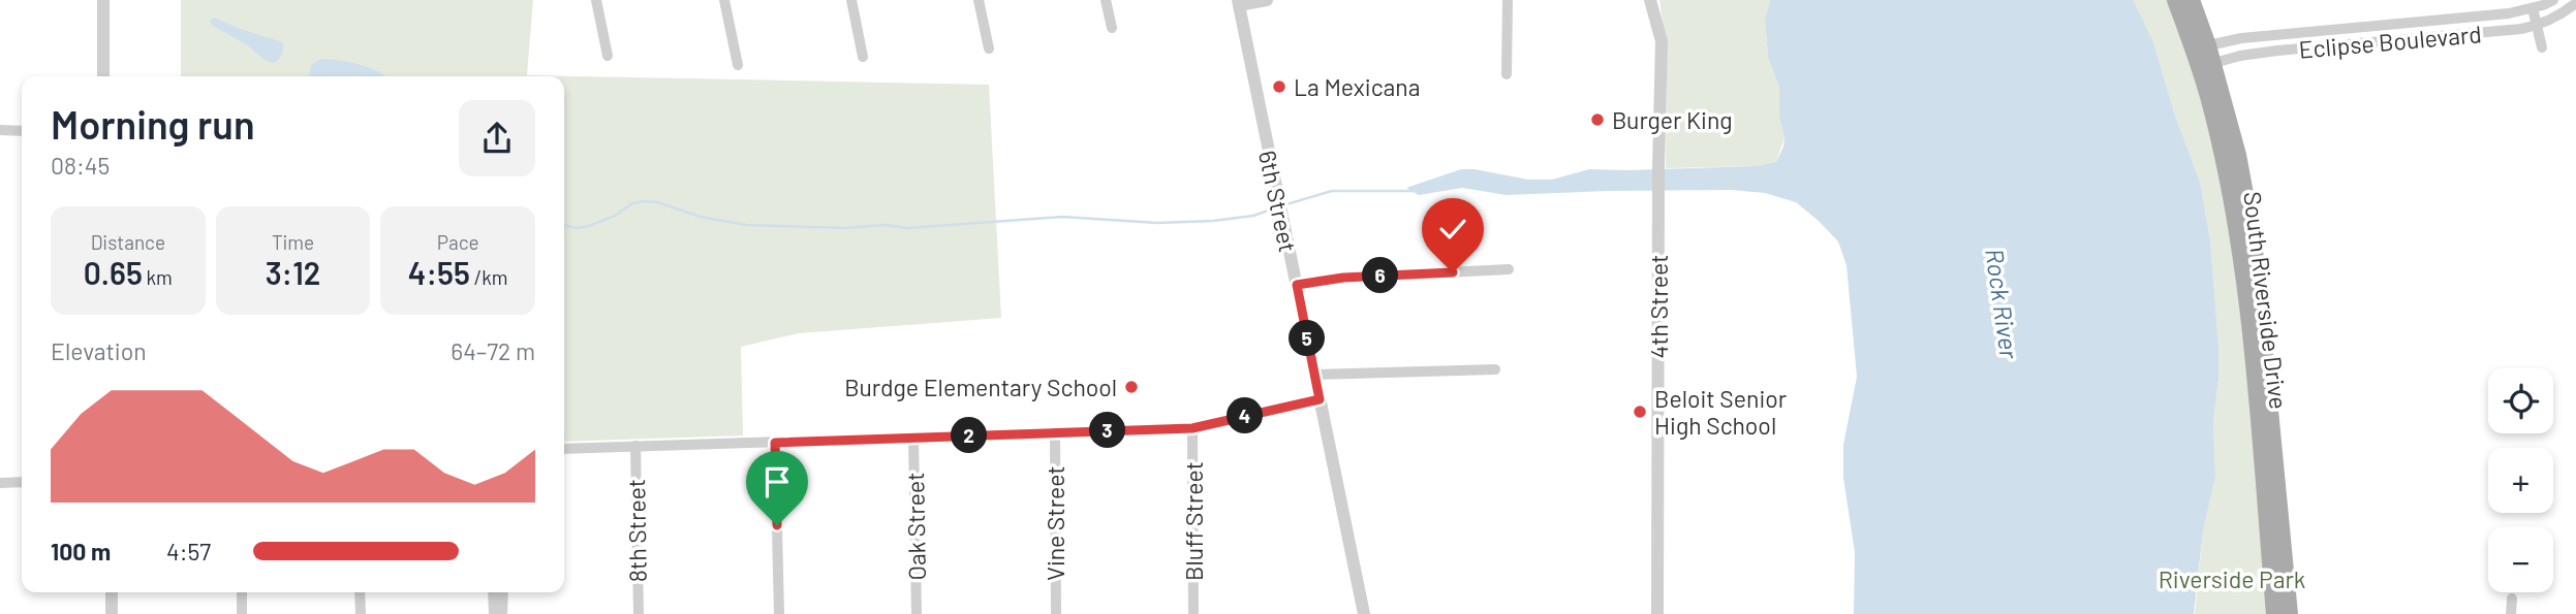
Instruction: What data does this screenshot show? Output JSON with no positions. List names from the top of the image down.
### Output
{
  "streets": {
    "main road": ["South Riverside Drive"],
    "street": [
      "Eclipse Boulevard",
      "6th Street",
      "4th Street",
      "Bluff Street",
      "Vine Street",
      "Oak Street",
      "8th Street"
    ]
  },
  "crossings": [
    ["Eclipse Boulevard", "South Riverside Drive"]
  ],
  "water": ["Rock River"],
  "parks": ["Riverside Park"],
  "places": [
    "La Mexicana",
    "Burger King",
    "Burdge Elementary School",
    "Beloit Senior High School"
  ],
  "page": {
    "heading": ["Morning run", "08:45"],
    "stats": [
      ["Distance", "0.65 km"],
      ["Time", "3:12"],
      ["Pace", "4:55 /km"]
    ],
    "pins": [
      "6",
      "5",
      "4",
      "3",
      "2"
    ],
    "chart": ["Elevation", "64–72 m"],
    "map_buttons": ["+", "−"],
    "list": [
      {
        "name": "100 m",
        "note": "4:57"
      }
    ]
  }
}
